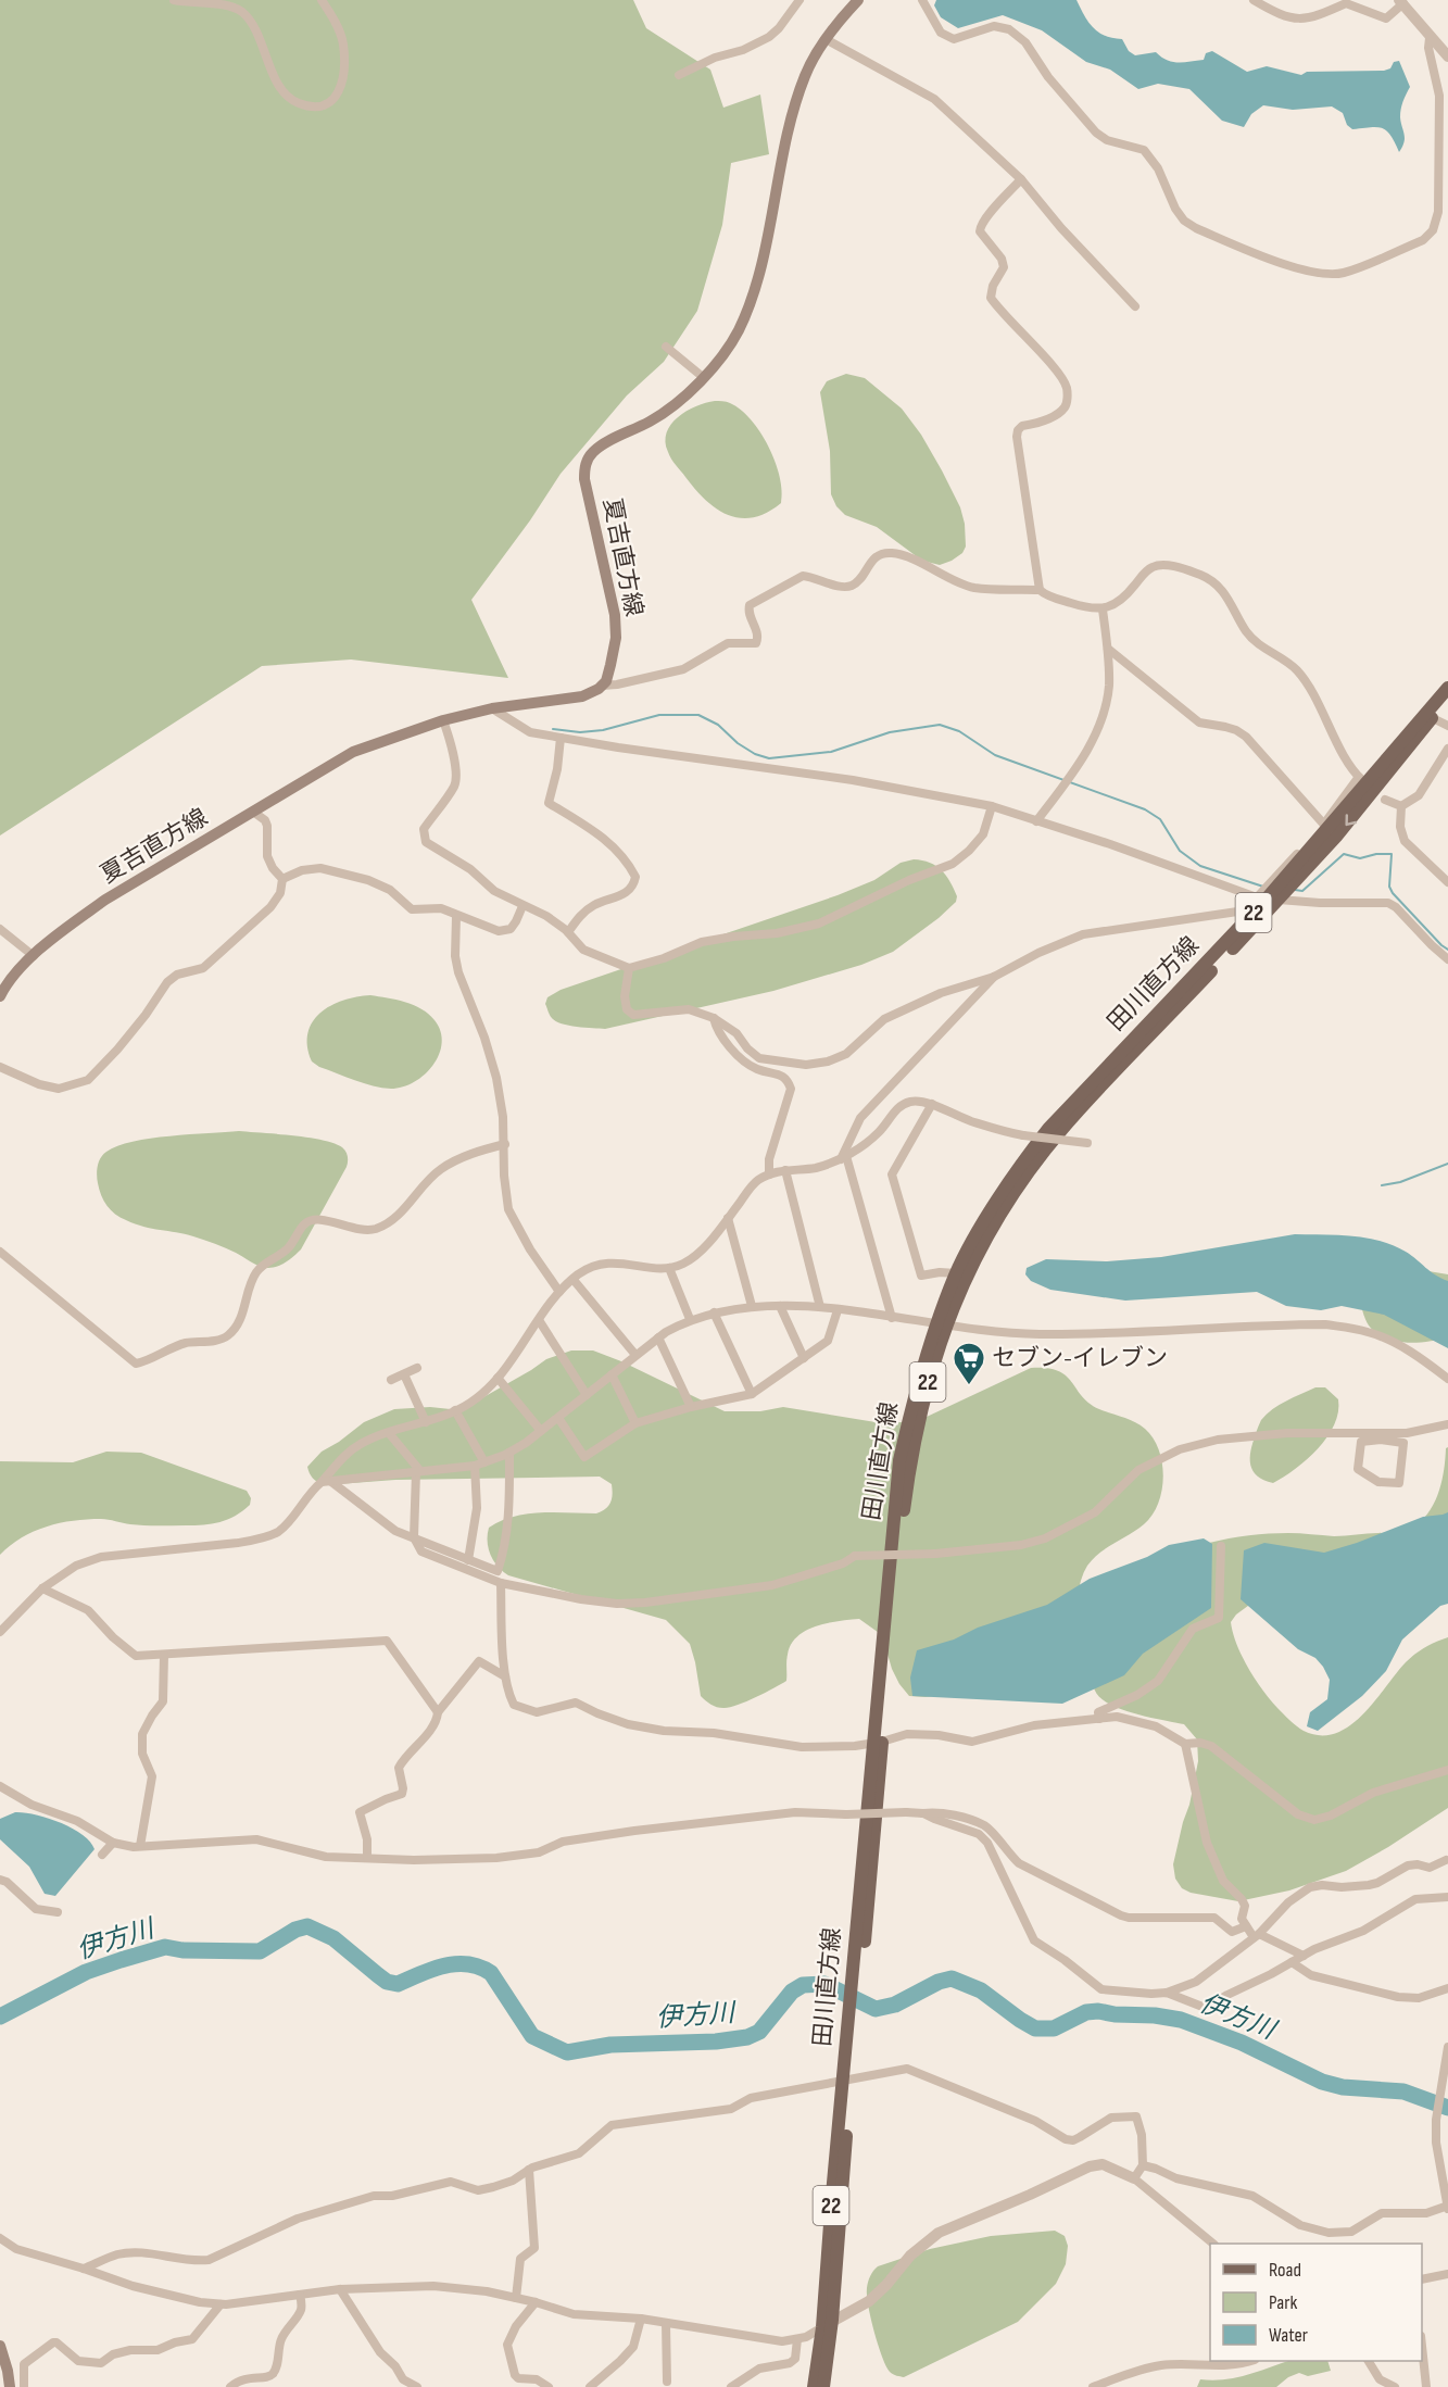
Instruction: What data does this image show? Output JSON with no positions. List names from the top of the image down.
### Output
{
  "streets": {
    "main road": ["夏吉直方線", "22", "田川直方線"]
  },
  "water": ["伊方川"],
  "places": {
    "supermarket": ["セブン-イレブン"]
  },
  "legend": ["Road", "Park", "Water"]
}
